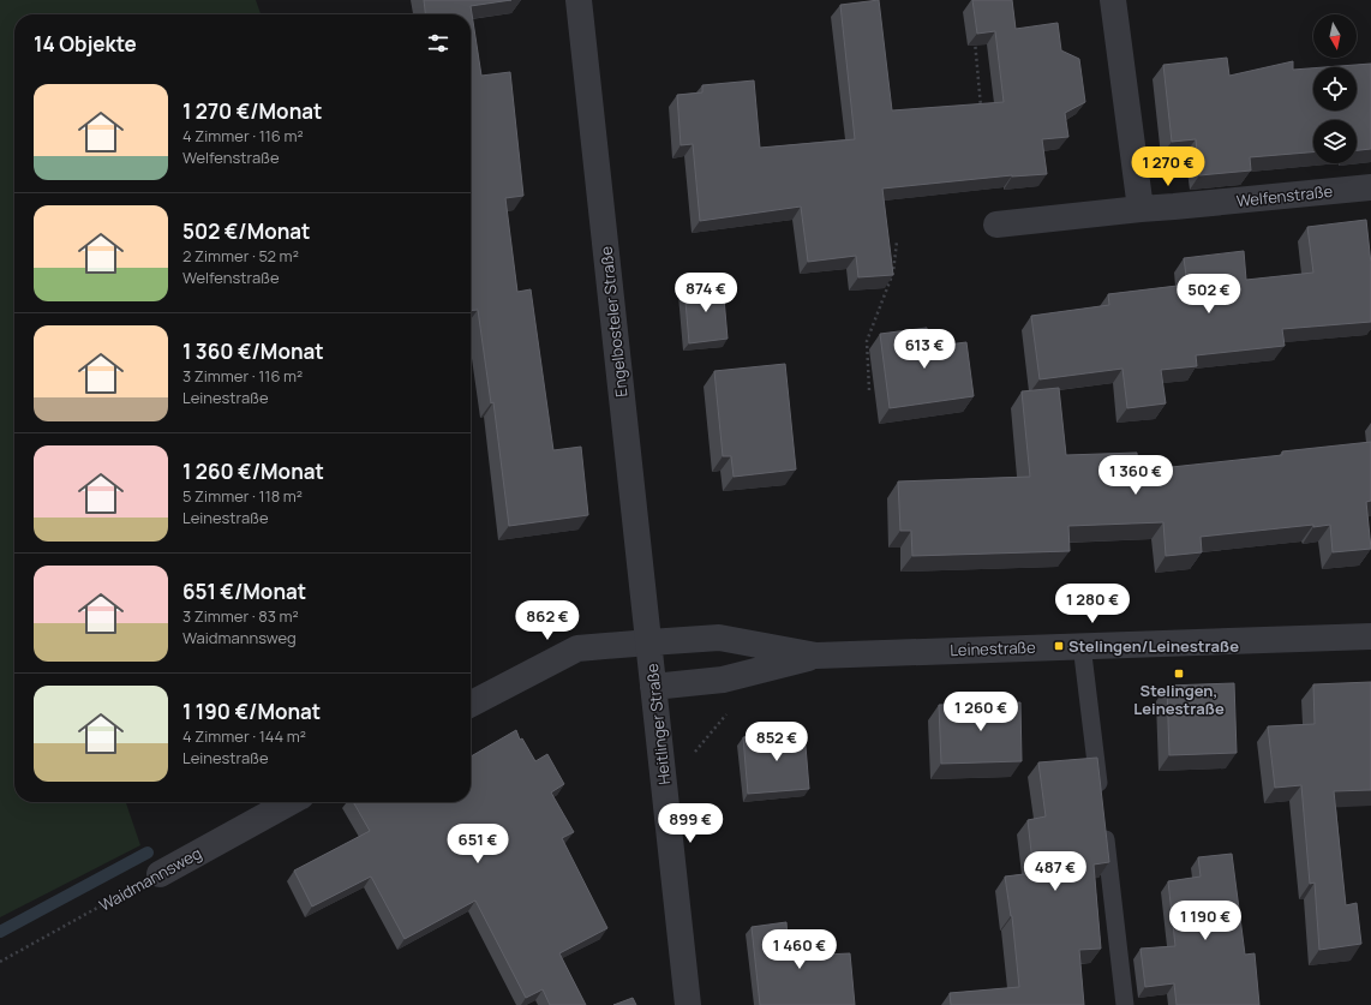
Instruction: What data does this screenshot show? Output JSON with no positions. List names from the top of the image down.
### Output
{
  "streets": {
    "street": [
      "Welfenstraße",
      "Engelbosteler Straße",
      "Leinestraße",
      "Heitlinger Straße",
      "Waidmannsweg"
    ]
  },
  "crossings": [
    ["Engelbosteler Straße", "Leinestraße"],
    ["Engelbosteler Straße", "Heitlinger Straße"],
    ["Leinestraße", "Heitlinger Straße"]
  ],
  "places": {
    "transit": ["Stelingen/Leinestraße", "Stelingen, Leinestraße"]
  },
  "north": "bottom",
  "page": {
    "heading": "14 Objekte",
    "list": [
      {
        "name": "1 270 €/Monat",
        "note": "4 Zimmer · 116 m² · Welfenstraße"
      },
      {
        "name": "502 €/Monat",
        "note": "2 Zimmer · 52 m² · Welfenstraße"
      },
      {
        "name": "1 360 €/Monat",
        "note": "3 Zimmer · 116 m² · Leinestraße"
      },
      {
        "name": "1 260 €/Monat",
        "note": "5 Zimmer · 118 m² · Leinestraße"
      },
      {
        "name": "651 €/Monat",
        "note": "3 Zimmer · 83 m² · Waidmannsweg"
      },
      {
        "name": "1 190 €/Monat",
        "note": "4 Zimmer · 144 m² · Leinestraße"
      }
    ],
    "price": [
      "1 270 €",
      "874 €",
      "502 €",
      "613 €",
      "1 360 €",
      "1 280 €",
      "862 €",
      "1 260 €",
      "852 €",
      "899 €",
      "651 €",
      "487 €",
      "1 190 €",
      "1 460 €"
    ]
  }
}
